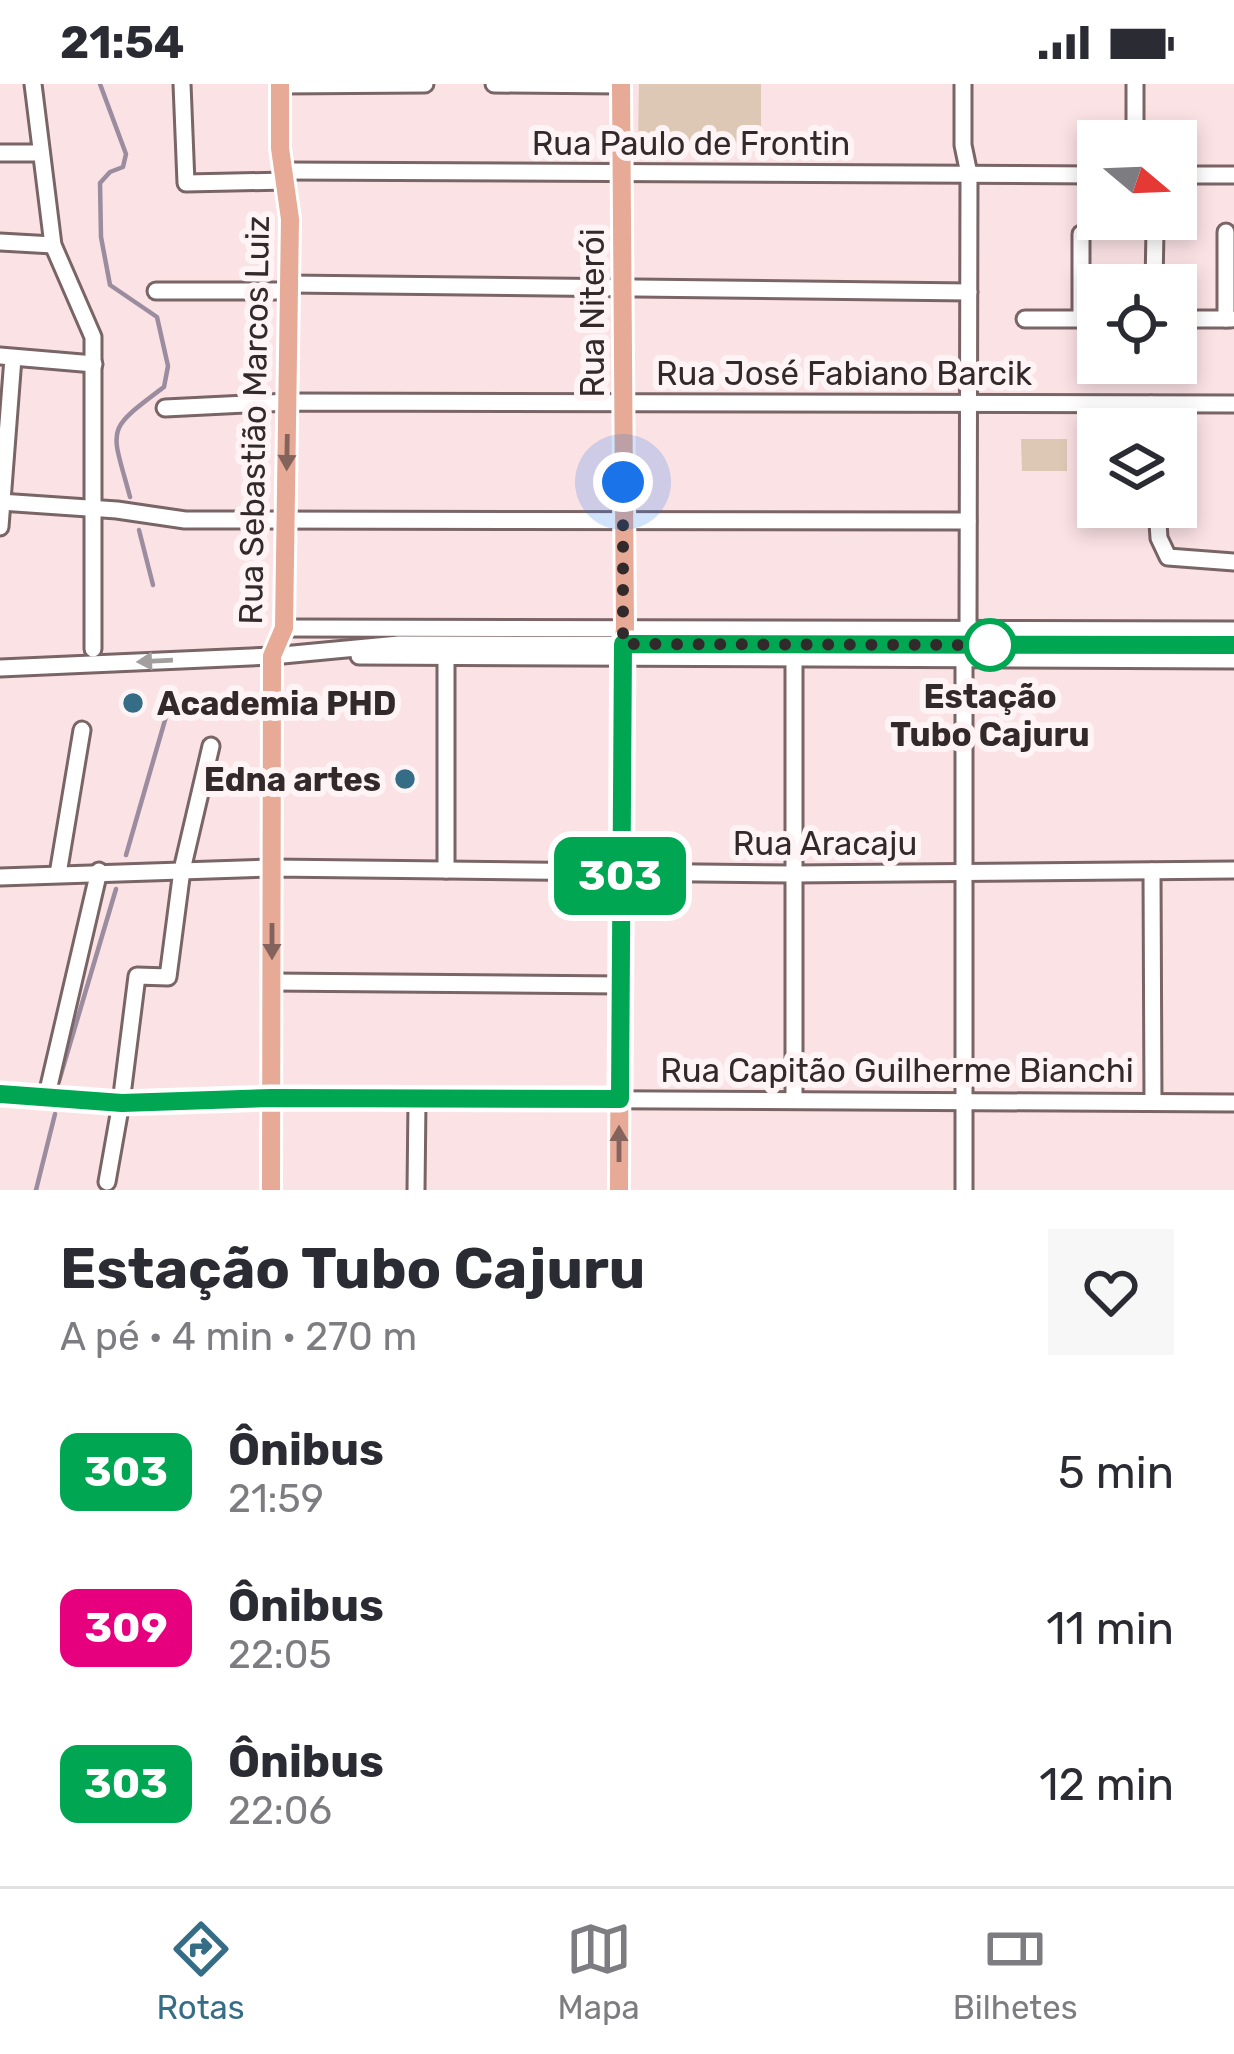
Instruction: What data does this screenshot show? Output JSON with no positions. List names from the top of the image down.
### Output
{
  "streets": {
    "main road": ["Rua Niterói", "Rua Sebastião Marcos Luiz"],
    "street": [
      "Rua Paulo de Frontin",
      "Rua José Fabiano Barcik",
      "Rua Aracaju",
      "Rua Capitão Guilherme Bianchi"
    ]
  },
  "crossings": [
    ["Rua Paulo de Frontin", "Rua Niterói"],
    ["Rua Paulo de Frontin", "Rua Sebastião Marcos Luiz"],
    ["Rua Niterói", "Rua José Fabiano Barcik"],
    ["Rua Niterói", "Rua Aracaju"],
    ["Rua Niterói", "Rua Capitão Guilherme Bianchi"],
    ["Rua José Fabiano Barcik", "Rua Sebastião Marcos Luiz"],
    ["Rua Sebastião Marcos Luiz", "Rua Aracaju"],
    ["Rua Sebastião Marcos Luiz", "Rua Capitão Guilherme Bianchi"]
  ],
  "places": ["Estação Tubo Cajuru", "Academia PHD", "Edna artes"],
  "lines": ["bus line 303"],
  "north": "right",
  "page": {
    "status": "21:54",
    "on_map": "303",
    "heading": ["Estação Tubo Cajuru", "A pé · 4 min · 270 m"],
    "list": [
      {
        "mark": "303",
        "name": "Ônibus",
        "note": "21:59",
        "value": "5 min"
      },
      {
        "mark": "309",
        "name": "Ônibus",
        "note": "22:05",
        "value": "11 min"
      },
      {
        "mark": "303",
        "name": "Ônibus",
        "note": "22:06",
        "value": "12 min"
      }
    ],
    "tabs": ["Rotas", "Mapa", "Bilhetes"]
  }
}
